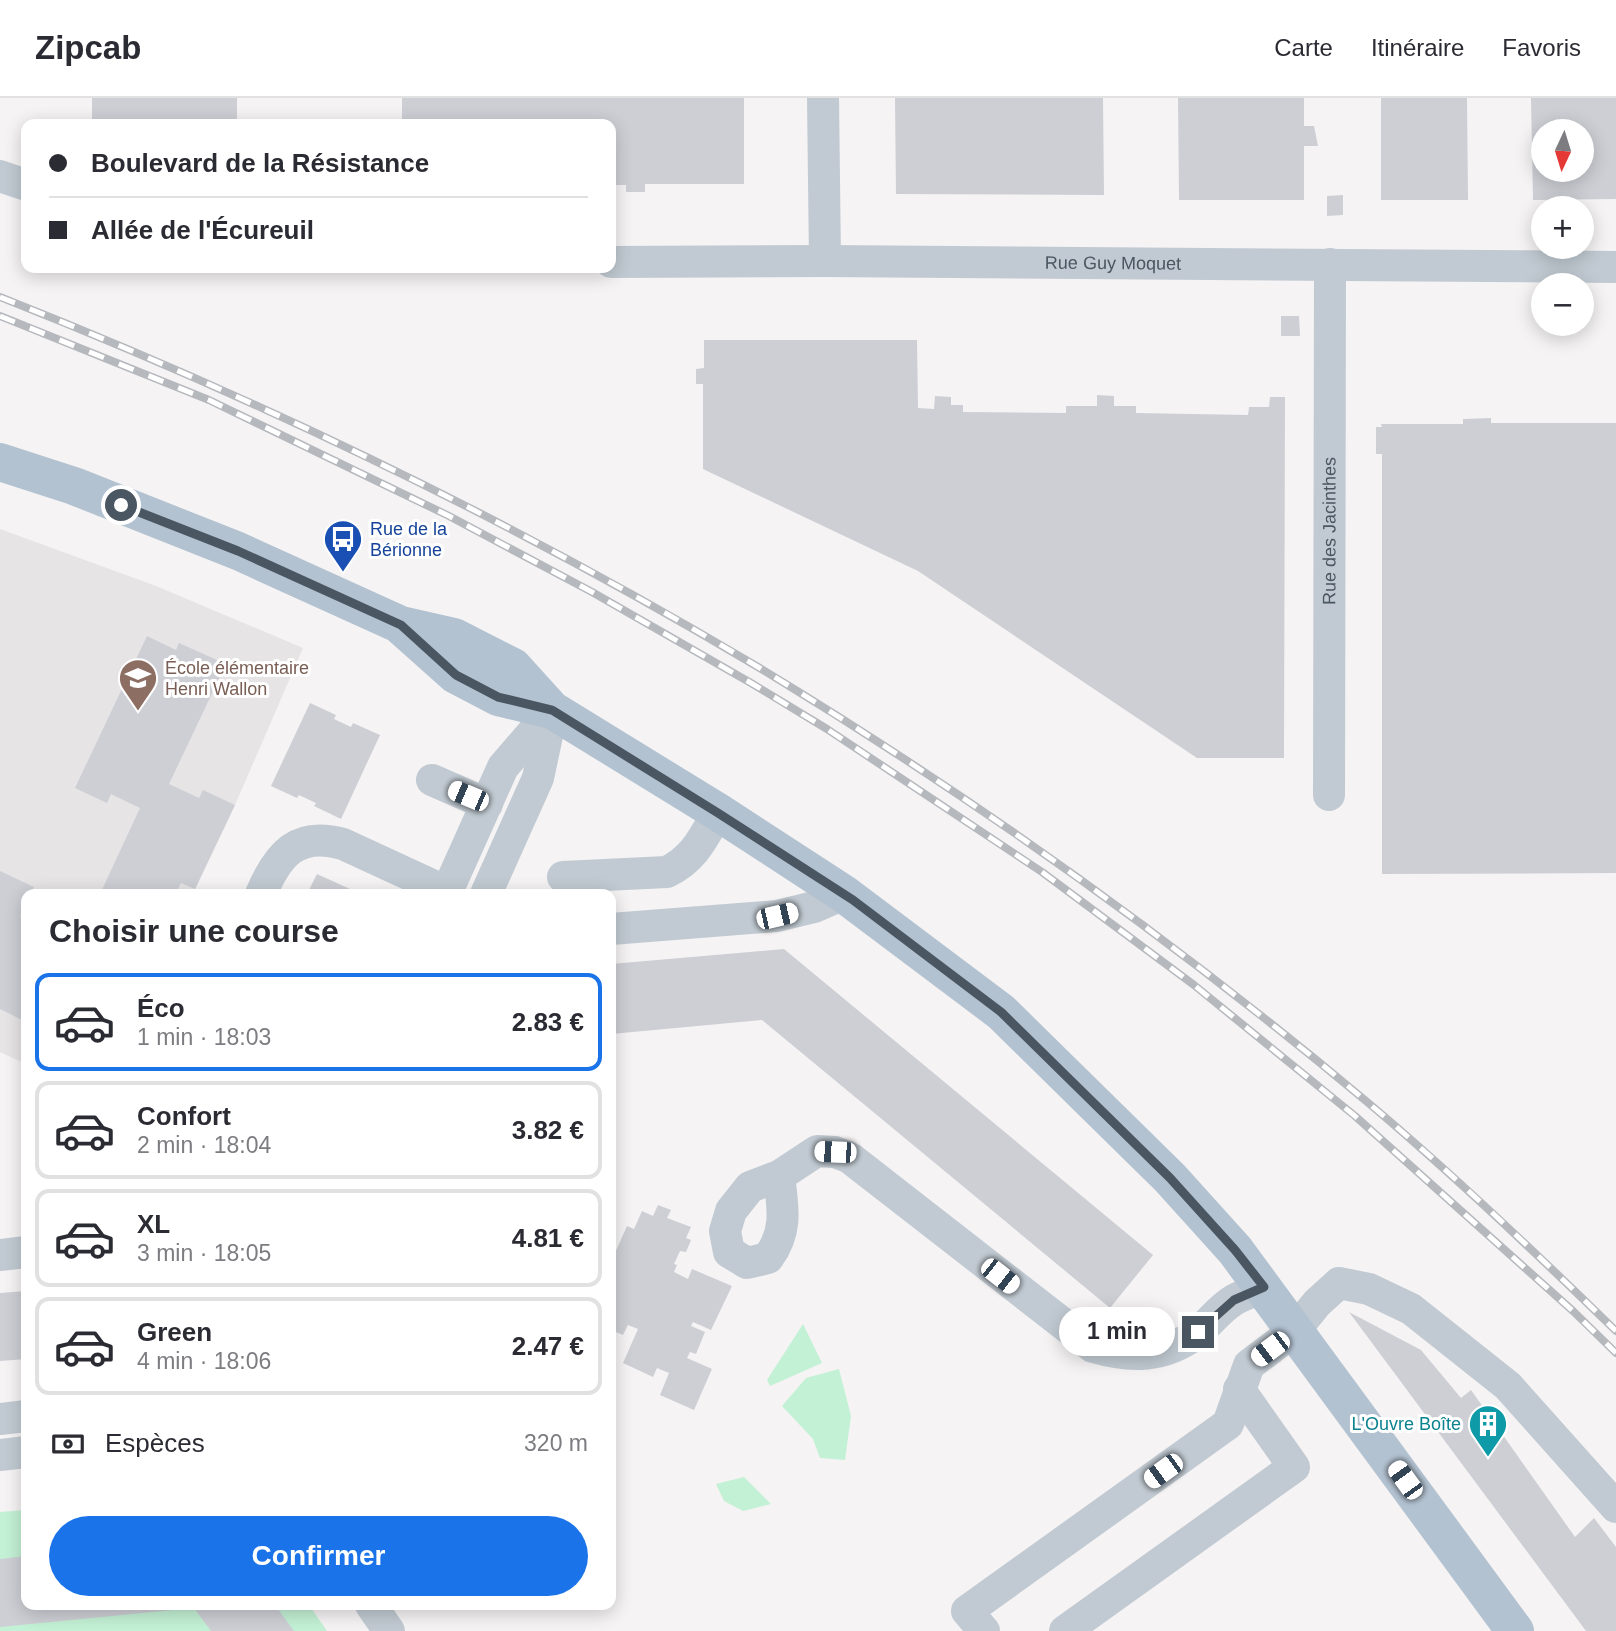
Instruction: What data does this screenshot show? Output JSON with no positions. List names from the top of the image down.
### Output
{
  "streets": {
    "street": ["Rue Guy Moquet", "Rue des Jacinthes"]
  },
  "crossings": [
    ["Rue Guy Moquet", "Rue des Jacinthes"]
  ],
  "places": {
    "bus stop": ["Rue de la Bérionne"],
    "school or university": ["École élémentaire Henri Wallon"],
    "building": ["L'Ouvre Boîte"]
  },
  "north": "bottom",
  "page": {
    "header": "Zipcab",
    "nav": ["Carte", "Itinéraire", "Favoris"],
    "map_buttons": ["+", "−"],
    "banner": ["Boulevard de la Résistance", "Allée de l'Écureuil"],
    "heading": "Choisir une course",
    "list": [
      {
        "name": "Éco",
        "note": "1 min · 18:03",
        "value": "2.83 €"
      },
      {
        "name": "Confort",
        "note": "2 min · 18:04",
        "value": "3.82 €"
      },
      {
        "name": "XL",
        "note": "3 min · 18:05",
        "value": "4.81 €"
      },
      {
        "name": "Green",
        "note": "4 min · 18:06",
        "value": "2.47 €"
      }
    ],
    "bubble": "1 min",
    "pay": ["Espèces", "320 m"],
    "buttons": "Confirmer"
  }
}
